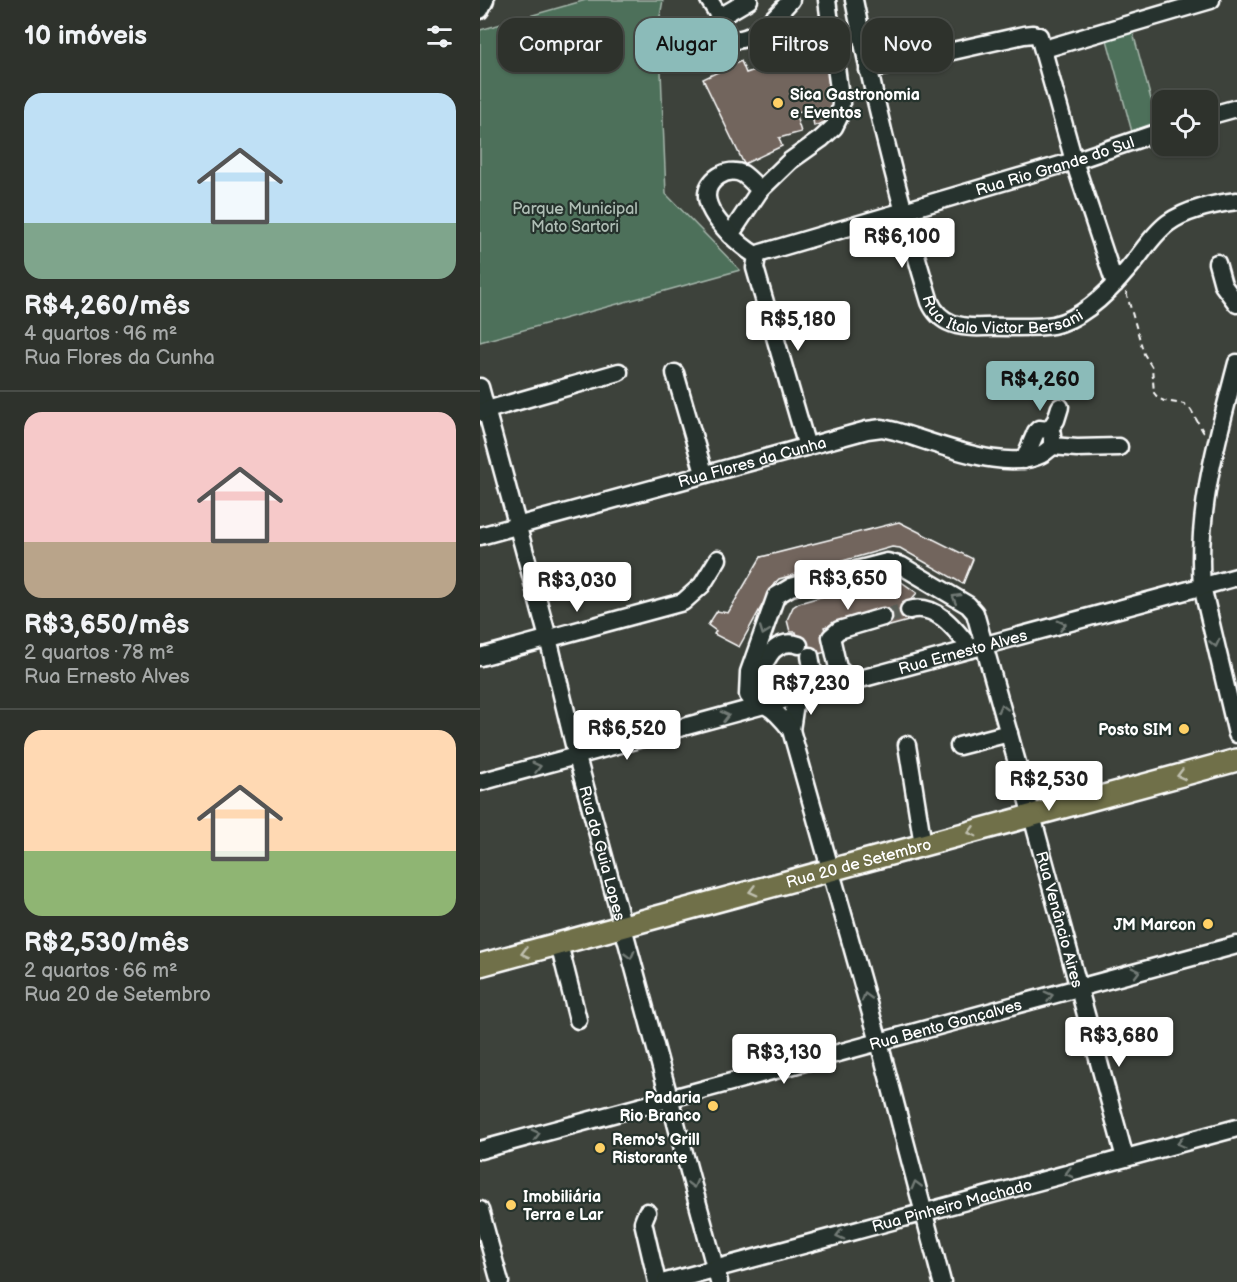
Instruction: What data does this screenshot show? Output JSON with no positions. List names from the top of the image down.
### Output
{
  "streets": {
    "main road": ["Rua 20 de Setembro"],
    "street": [
      "Rua Rio Grande do Sul",
      "Rua Italo Victor Bersani",
      "Rua Flores da Cunha",
      "Rua Ernesto Alves",
      "Rua do Guia Lopes",
      "Rua Venâncio Aires",
      "Rua Bento Gonçalves",
      "Rua Pinheiro Machado"
    ]
  },
  "crossings": [
    ["Rua Rio Grande do Sul", "Rua Italo Victor Bersani"],
    ["Rua Flores da Cunha", "Rua do Guia Lopes"],
    ["Rua Ernesto Alves", "Rua do Guia Lopes"],
    ["Rua Ernesto Alves", "Rua Venâncio Aires"],
    ["Rua do Guia Lopes", "Rua 20 de Setembro"],
    ["Rua do Guia Lopes", "Rua Bento Gonçalves"],
    ["Rua do Guia Lopes", "Rua Pinheiro Machado"],
    ["Rua 20 de Setembro", "Rua Venâncio Aires"],
    ["Rua Venâncio Aires", "Rua Bento Gonçalves"],
    ["Rua Venâncio Aires", "Rua Pinheiro Machado"]
  ],
  "one_way": ["Rua 20 de Setembro", "Rua Bento Gonçalves", "Rua Pinheiro Machado"],
  "parks": ["Parque Municipal Mato Sartori"],
  "places": [
    "Sica Gastronomia e Eventos",
    "Posto SIM",
    "JM Marcon",
    "Padaria Rio Branco",
    "Remo's Grill Ristorante",
    "Imobiliária Terra e Lar"
  ],
  "page": {
    "heading": "10 imóveis",
    "chip": [
      "Comprar",
      "Alugar",
      "Filtros",
      "Novo"
    ],
    "list": [
      {
        "name": "R$4,260/mês",
        "note": "4 quartos · 96 m² · Rua Flores da Cunha"
      },
      {
        "name": "R$3,650/mês",
        "note": "2 quartos · 78 m² · Rua Ernesto Alves"
      },
      {
        "name": "R$2,530/mês",
        "note": "2 quartos · 66 m² · Rua 20 de Setembro"
      }
    ],
    "price": [
      "R$6,100",
      "R$5,180",
      "R$4,260",
      "R$3,650",
      "R$3,030",
      "R$7,230",
      "R$6,520",
      "R$2,530",
      "R$3,680",
      "R$3,130"
    ]
  }
}
